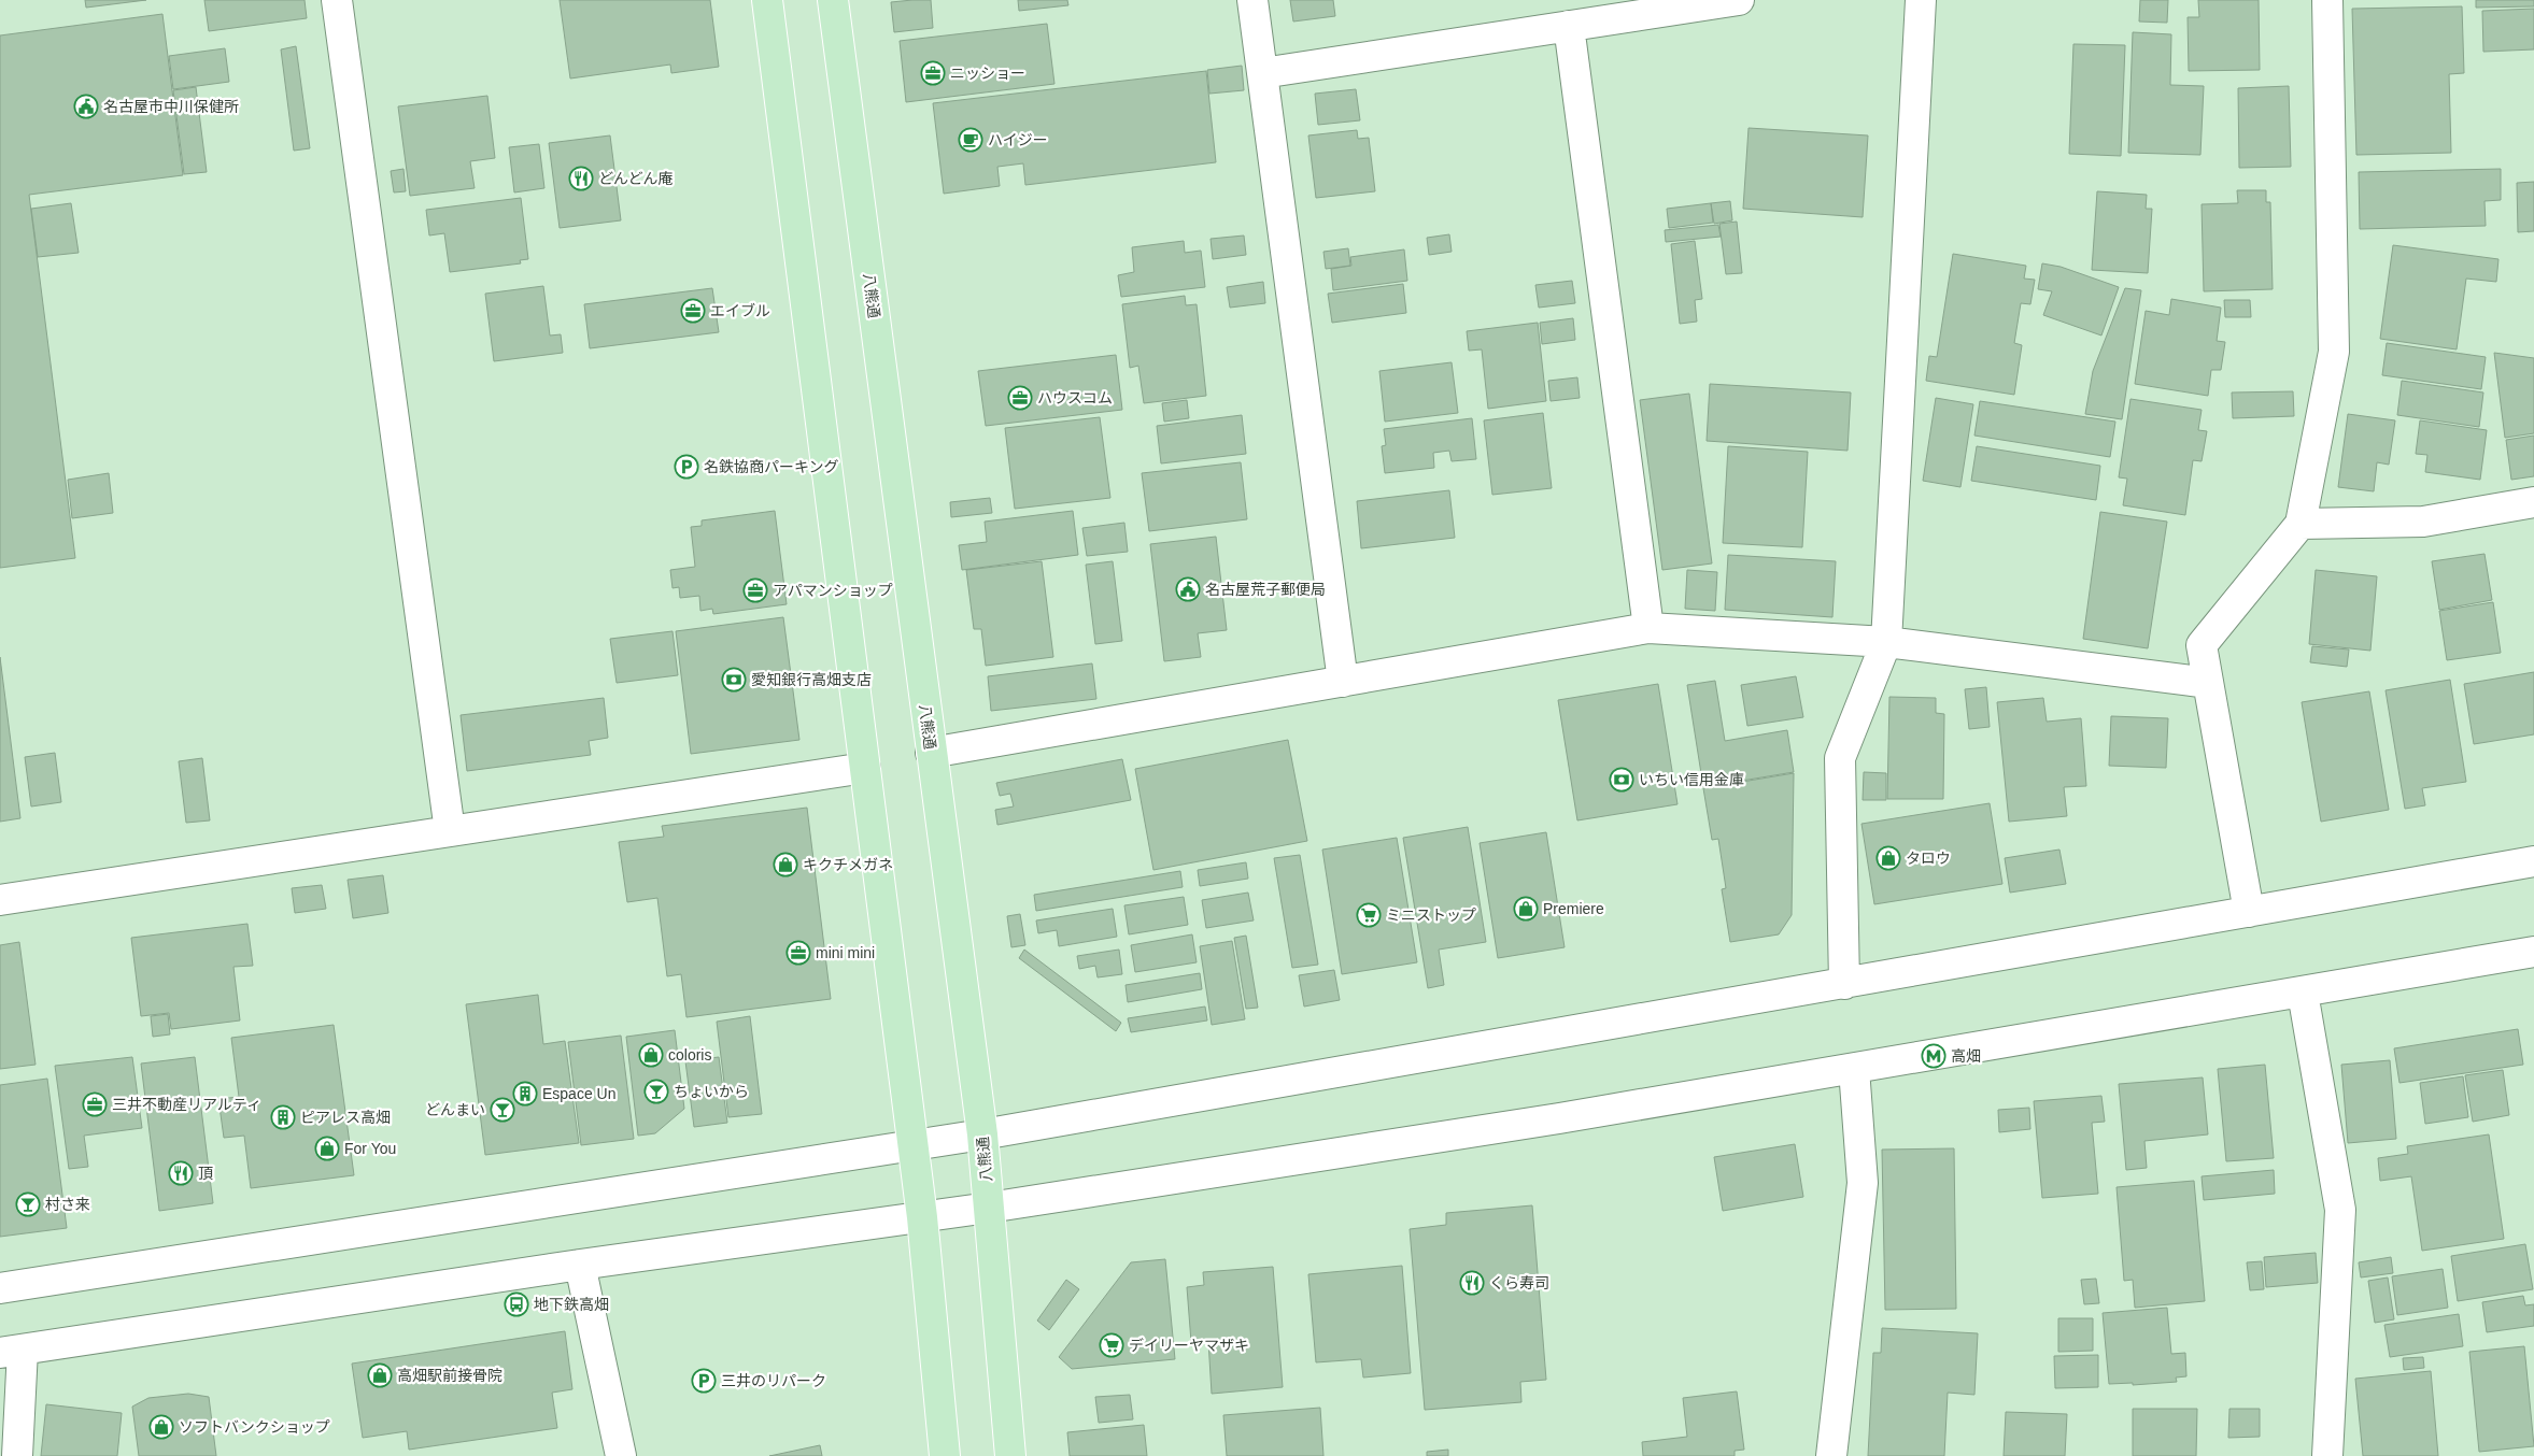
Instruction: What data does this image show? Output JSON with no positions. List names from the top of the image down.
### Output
{
  "streets": {
    "main road": ["八熊通"]
  },
  "places": {
    "office": [
      "ニッショー",
      "エイブル",
      "ハウスコム",
      "アパマンショップ",
      "mini mini",
      "三井不動産リアルティ"
    ],
    "public building": ["名古屋市中川保健所", "名古屋荒子郵便局"],
    "cafe": ["ハイジー"],
    "restaurant": ["どんどん庵", "頂", "くら寿司"],
    "parking": ["名鉄協商パーキング", "三井のリパーク"],
    "bank": ["愛知銀行高畑支店", "いちい信用金庫"],
    "shop": [
      "タロウ",
      "キクチメガネ",
      "Premiere",
      "coloris",
      "For You",
      "高畑駅前接骨院",
      "ソフトバンクショップ"
    ],
    "supermarket": ["ミニストップ", "デイリーヤマザキ"],
    "metro station": ["高畑"],
    "bar": ["ちょいから", "どんまい", "村さ来"],
    "building": ["Espace Un", "ピアレス高畑"],
    "bus stop": ["地下鉄高畑"]
  }
}
